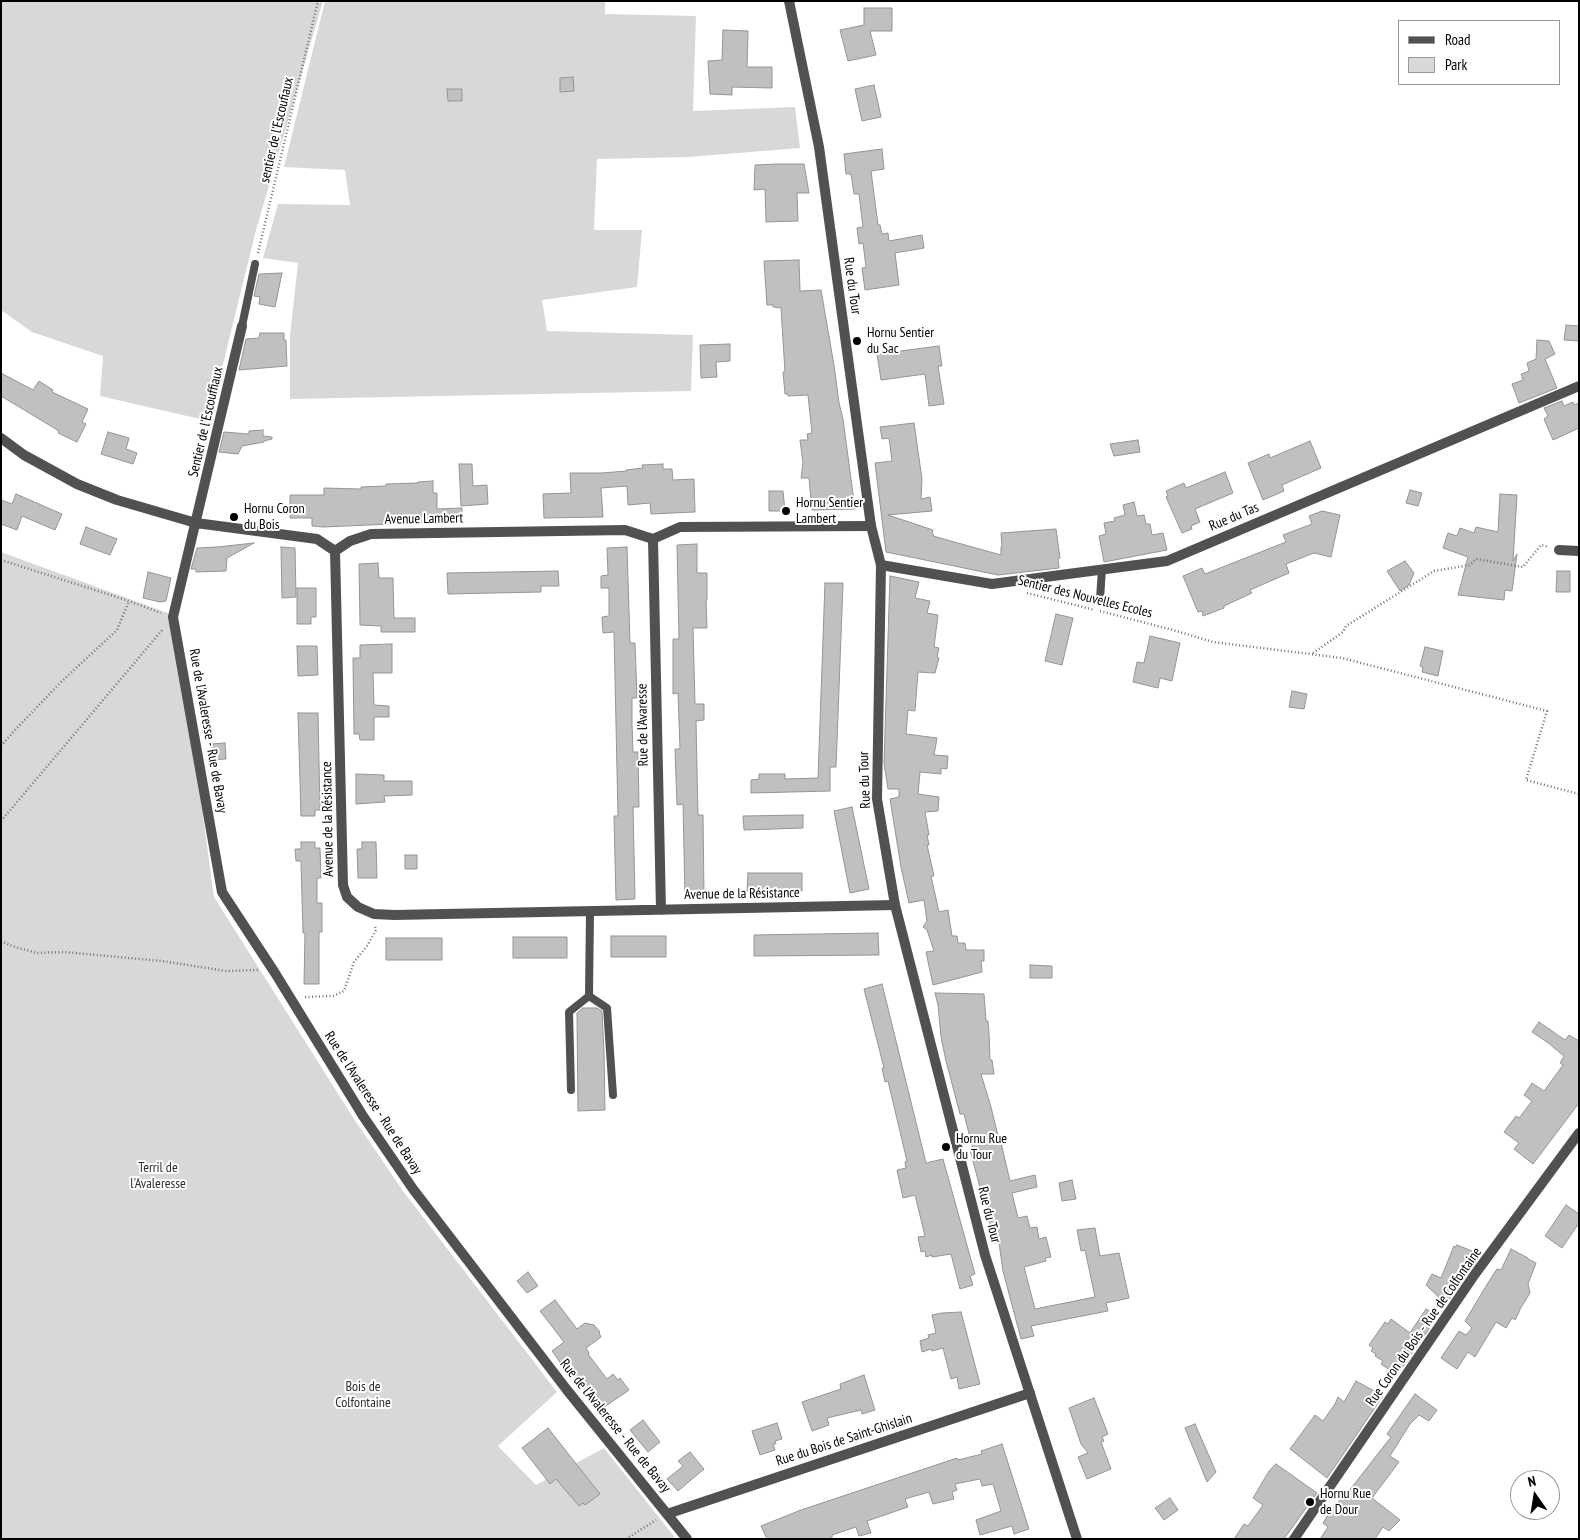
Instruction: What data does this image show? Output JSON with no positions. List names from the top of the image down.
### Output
{
  "streets": {
    "street": [
      "Rue du Tour",
      "Sentier de l'Escouffiaux",
      "Rue du Tas",
      "Avenue Lambert",
      "Rue de l'Avaresse",
      "Rue de l'Avaleresse - Rue de Bavay",
      "Avenue de la Résistance",
      "Rue Coron du Bois - Rue de Colfontaine",
      "Rue du Bois de Saint-Ghislain"
    ],
    "path": ["sentier de l'Escoufiaux", "Sentier des Nouvelles Ecoles"]
  },
  "crossings": [
    ["Rue du Tour", "Rue du Tas"],
    ["Rue du Tour", "Avenue de la Résistance"],
    ["Rue du Tour", "Rue du Bois de Saint-Ghislain"],
    ["Sentier de l'Escouffiaux", "Rue de l'Avaleresse - Rue de Bavay"],
    ["Avenue Lambert", "Rue de l'Avaresse"],
    ["Avenue Lambert", "Avenue de la Résistance"],
    ["Rue de l'Avaresse", "Avenue de la Résistance"],
    ["Rue de l'Avaleresse - Rue de Bavay", "Rue du Bois de Saint-Ghislain"]
  ],
  "parks": ["Terril de l'Avaleresse", "Bois de Colfontaine"],
  "places": [
    "Hornu Sentier du Sac",
    "Hornu Sentier Lambert",
    "Hornu Coron du Bois",
    "Hornu Rue du Tour",
    "Hornu Rue de Dour"
  ],
  "legend": ["Road", "Park"],
  "north": "top"
}
